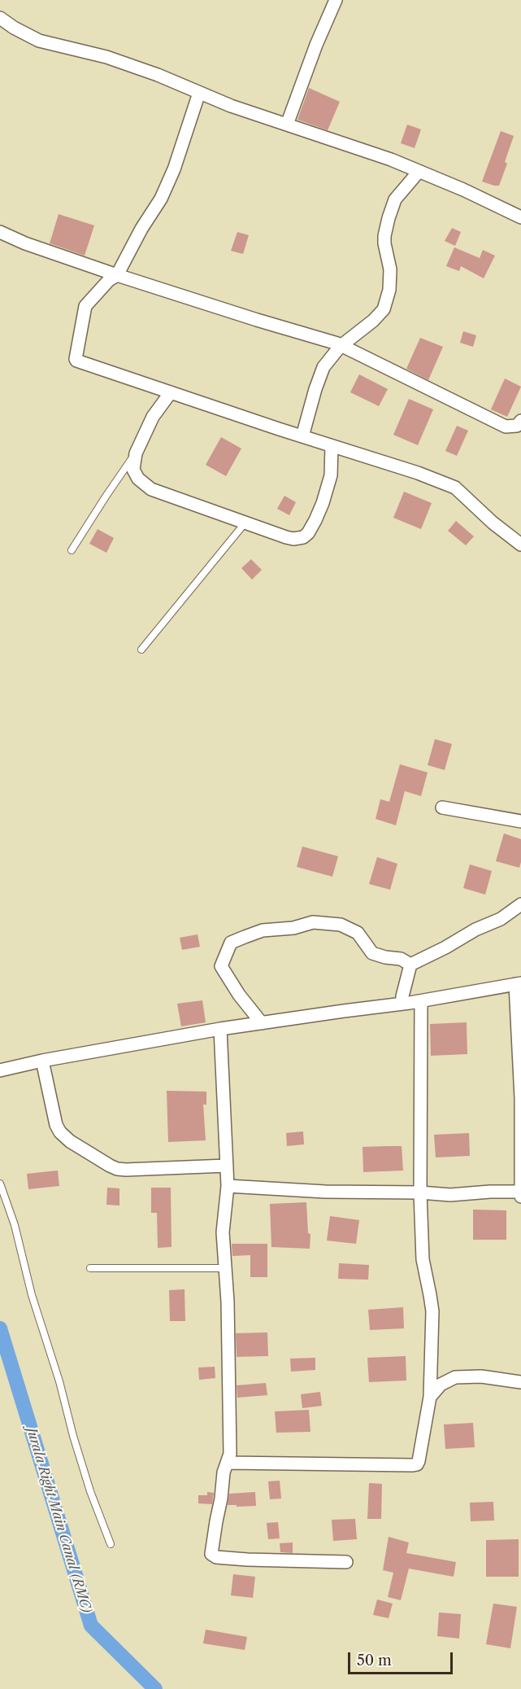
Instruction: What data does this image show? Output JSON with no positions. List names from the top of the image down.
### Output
{
  "water": ["Jurala Right Main Canal (RMC)"],
  "scale_bar": "50 m"
}
